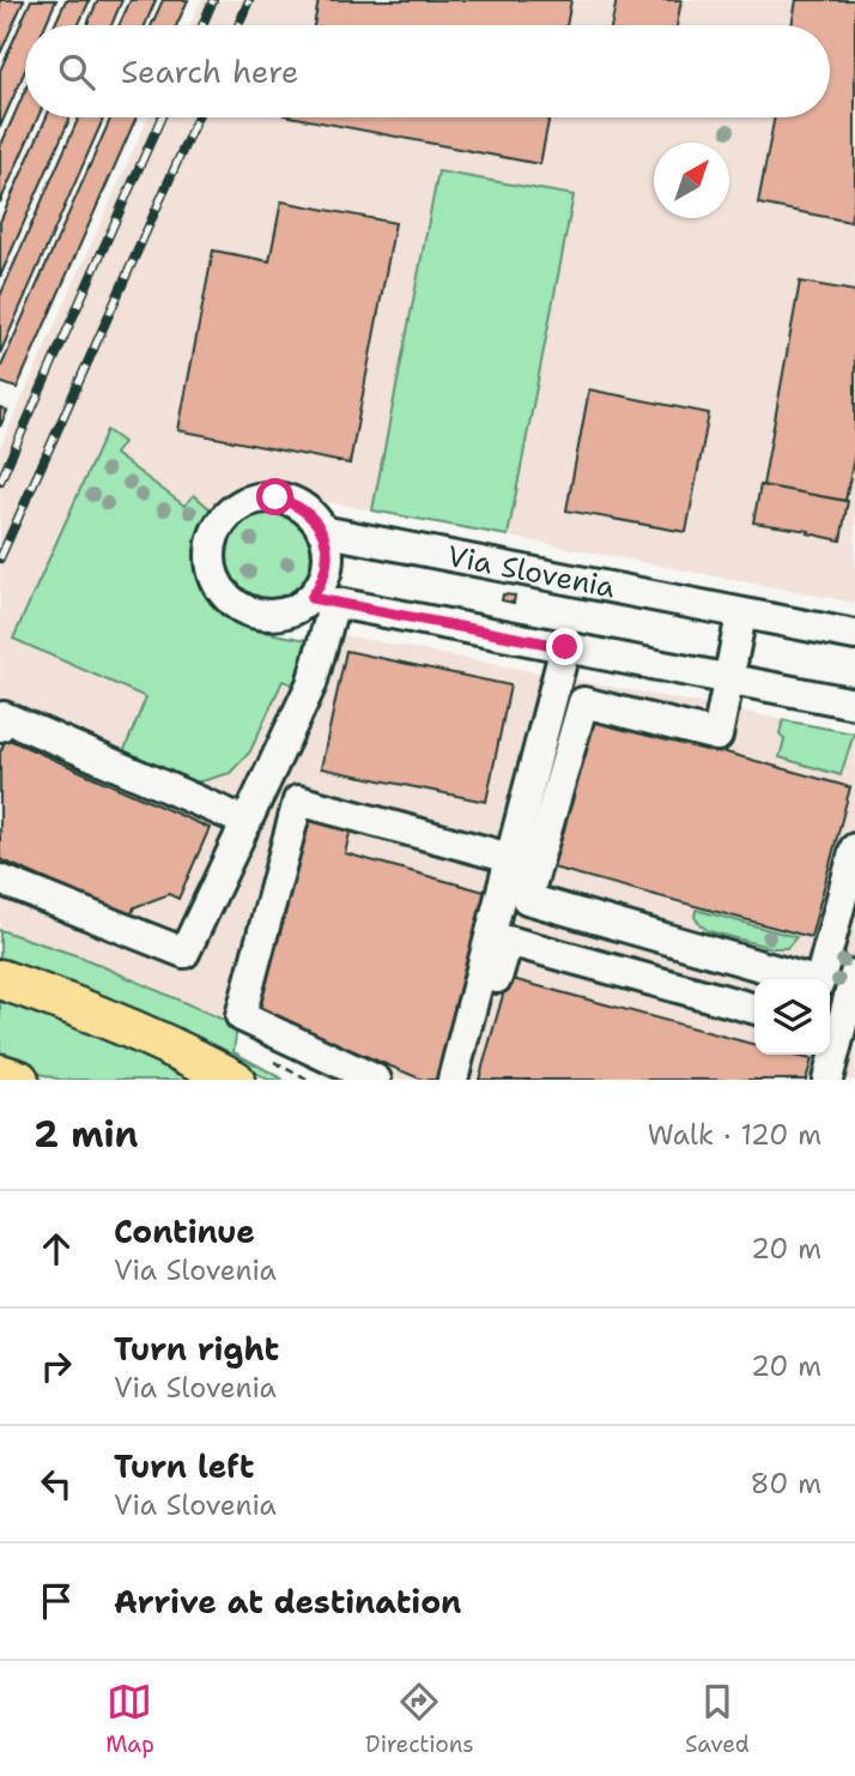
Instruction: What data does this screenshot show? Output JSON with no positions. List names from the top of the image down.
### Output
{
  "streets": {
    "street": ["Via Slovenia"]
  },
  "north": "top right",
  "page": {
    "search": "Search here",
    "heading": ["2 min", "Walk · 120 m"],
    "list": [
      ["Continue", "Via Slovenia", "20 m"],
      ["Turn right", "Via Slovenia", "20 m"],
      ["Turn left", "Via Slovenia", "80 m"],
      "Arrive at destination"
    ],
    "nav": ["Map", "Directions", "Saved"]
  }
}
